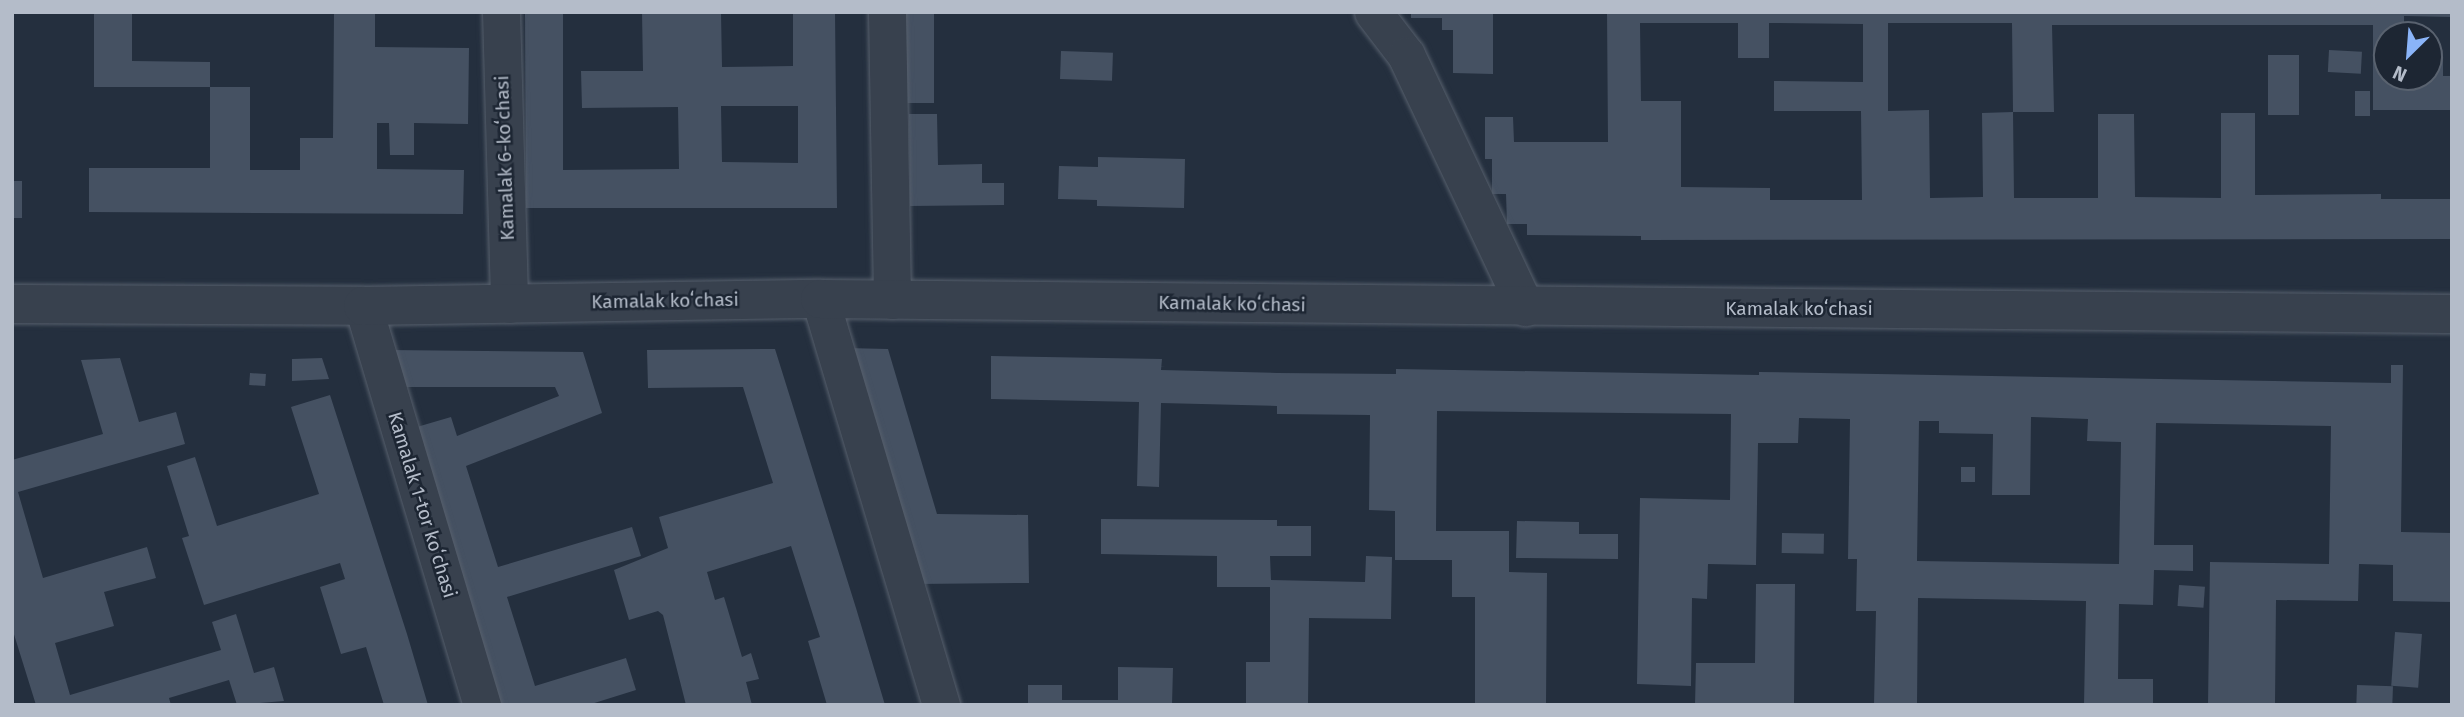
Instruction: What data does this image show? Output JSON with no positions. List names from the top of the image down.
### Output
{
  "streets": {
    "street": ["Kamalak 6-koʻchasi", "Kamalak koʻchasi", "Kamalak 1-tor koʻchasi"]
  },
  "crossings": [
    ["Kamalak 6-koʻchasi", "Kamalak koʻchasi"],
    ["Kamalak koʻchasi", "Kamalak 1-tor koʻchasi"]
  ],
  "north": "bottom left"
}
